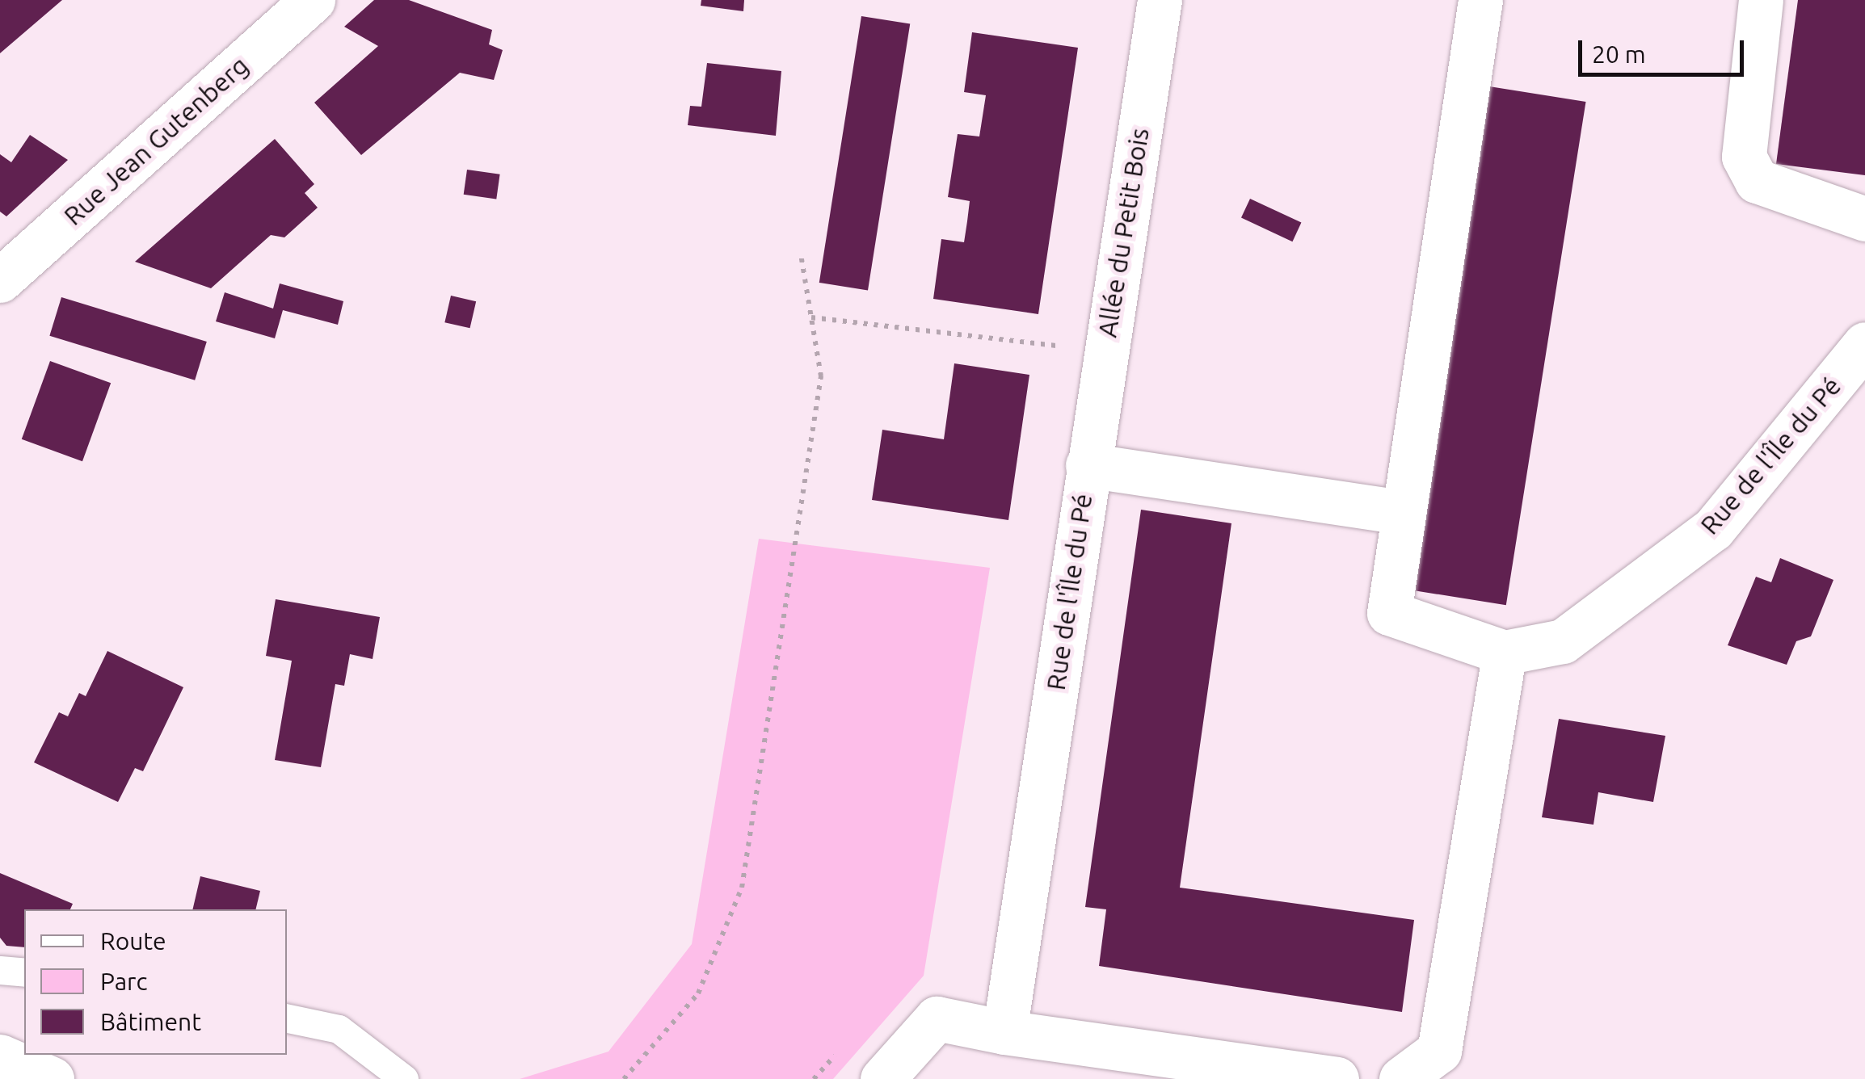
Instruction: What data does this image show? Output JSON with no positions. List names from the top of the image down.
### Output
{
  "streets": {
    "street": ["Rue Jean Gutenberg", "Allée du Petit Bois", "Rue de l'Île du Pé"]
  },
  "crossings": [
    ["Allée du Petit Bois", "Rue de l'Île du Pé"]
  ],
  "legend": ["Route", "Parc", "Bâtiment"],
  "scale_bar": "20 m"
}
